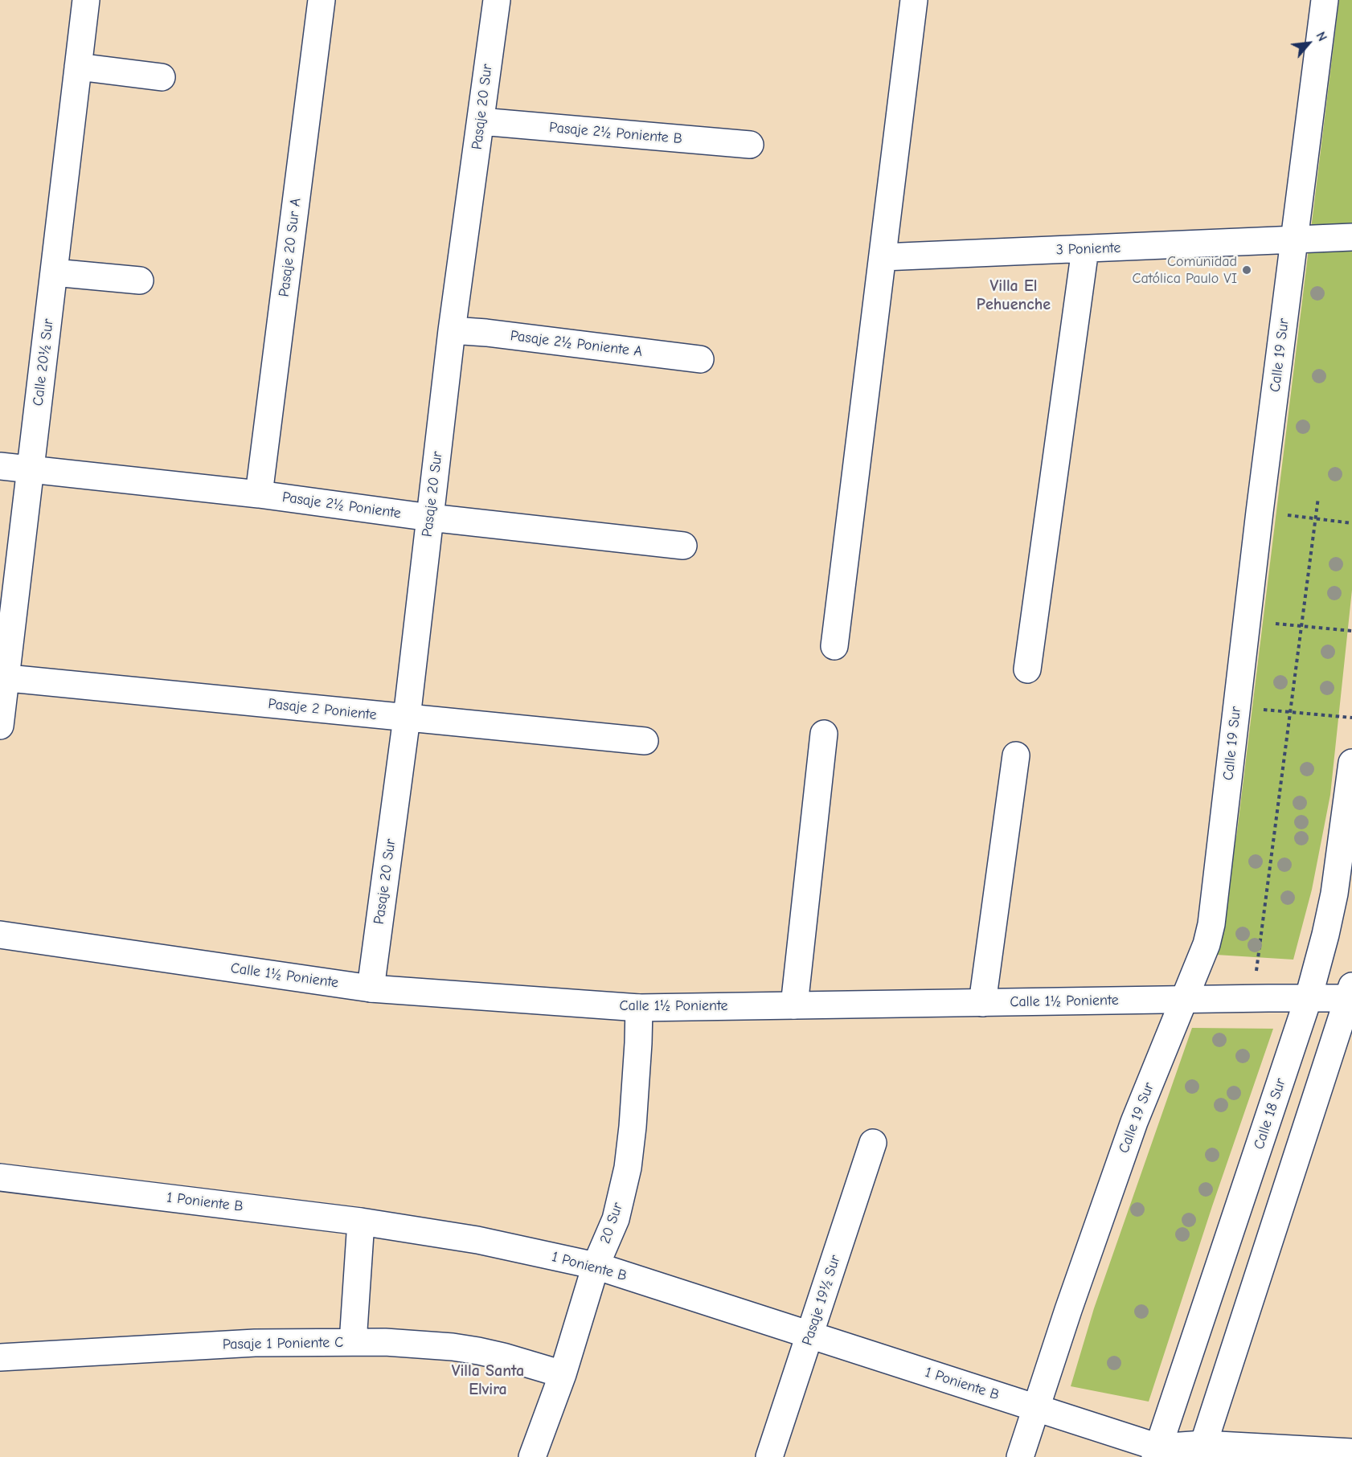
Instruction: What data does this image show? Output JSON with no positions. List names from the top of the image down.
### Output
{
  "streets": {
    "street": [
      "Pasaje 20 Sur",
      "Pasaje 2½ Poniente B",
      "Pasaje 20 Sur A",
      "3 Poniente",
      "Pasaje 2½ Poniente A",
      "Calle 19 Sur",
      "Calle 20½ Sur",
      "Pasaje 2½ Poniente",
      "Pasaje 2 Poniente",
      "Calle 1½ Poniente",
      "Calle 18 Sur",
      "1 Poniente B",
      "20 Sur",
      "Pasaje 19½ Sur",
      "Pasaje 1 Poniente C"
    ]
  },
  "crossings": [
    ["Pasaje 20 Sur", "Pasaje 2½ Poniente B"],
    ["Pasaje 20 Sur", "Pasaje 2½ Poniente A"],
    ["Pasaje 20 Sur", "Pasaje 2½ Poniente"],
    ["Pasaje 20 Sur", "Pasaje 2 Poniente"],
    ["Pasaje 20 Sur", "Calle 1½ Poniente"],
    ["Pasaje 20 Sur A", "Pasaje 2½ Poniente"],
    ["3 Poniente", "Calle 19 Sur"],
    ["Calle 19 Sur", "Calle 1½ Poniente"],
    ["Calle 19 Sur", "1 Poniente B"],
    ["Calle 20½ Sur", "Pasaje 2½ Poniente"],
    ["Calle 20½ Sur", "Pasaje 2 Poniente"],
    ["Calle 1½ Poniente", "Calle 18 Sur"],
    ["Calle 1½ Poniente", "20 Sur"],
    ["Calle 18 Sur", "1 Poniente B"],
    ["1 Poniente B", "20 Sur"],
    ["1 Poniente B", "Pasaje 19½ Sur"],
    ["20 Sur", "Pasaje 1 Poniente C"]
  ],
  "districts": ["Villa El Pehuenche", "Villa Santa Elvira"],
  "places": ["Comunidad Católica Paulo VI"],
  "north": "top right"
}
